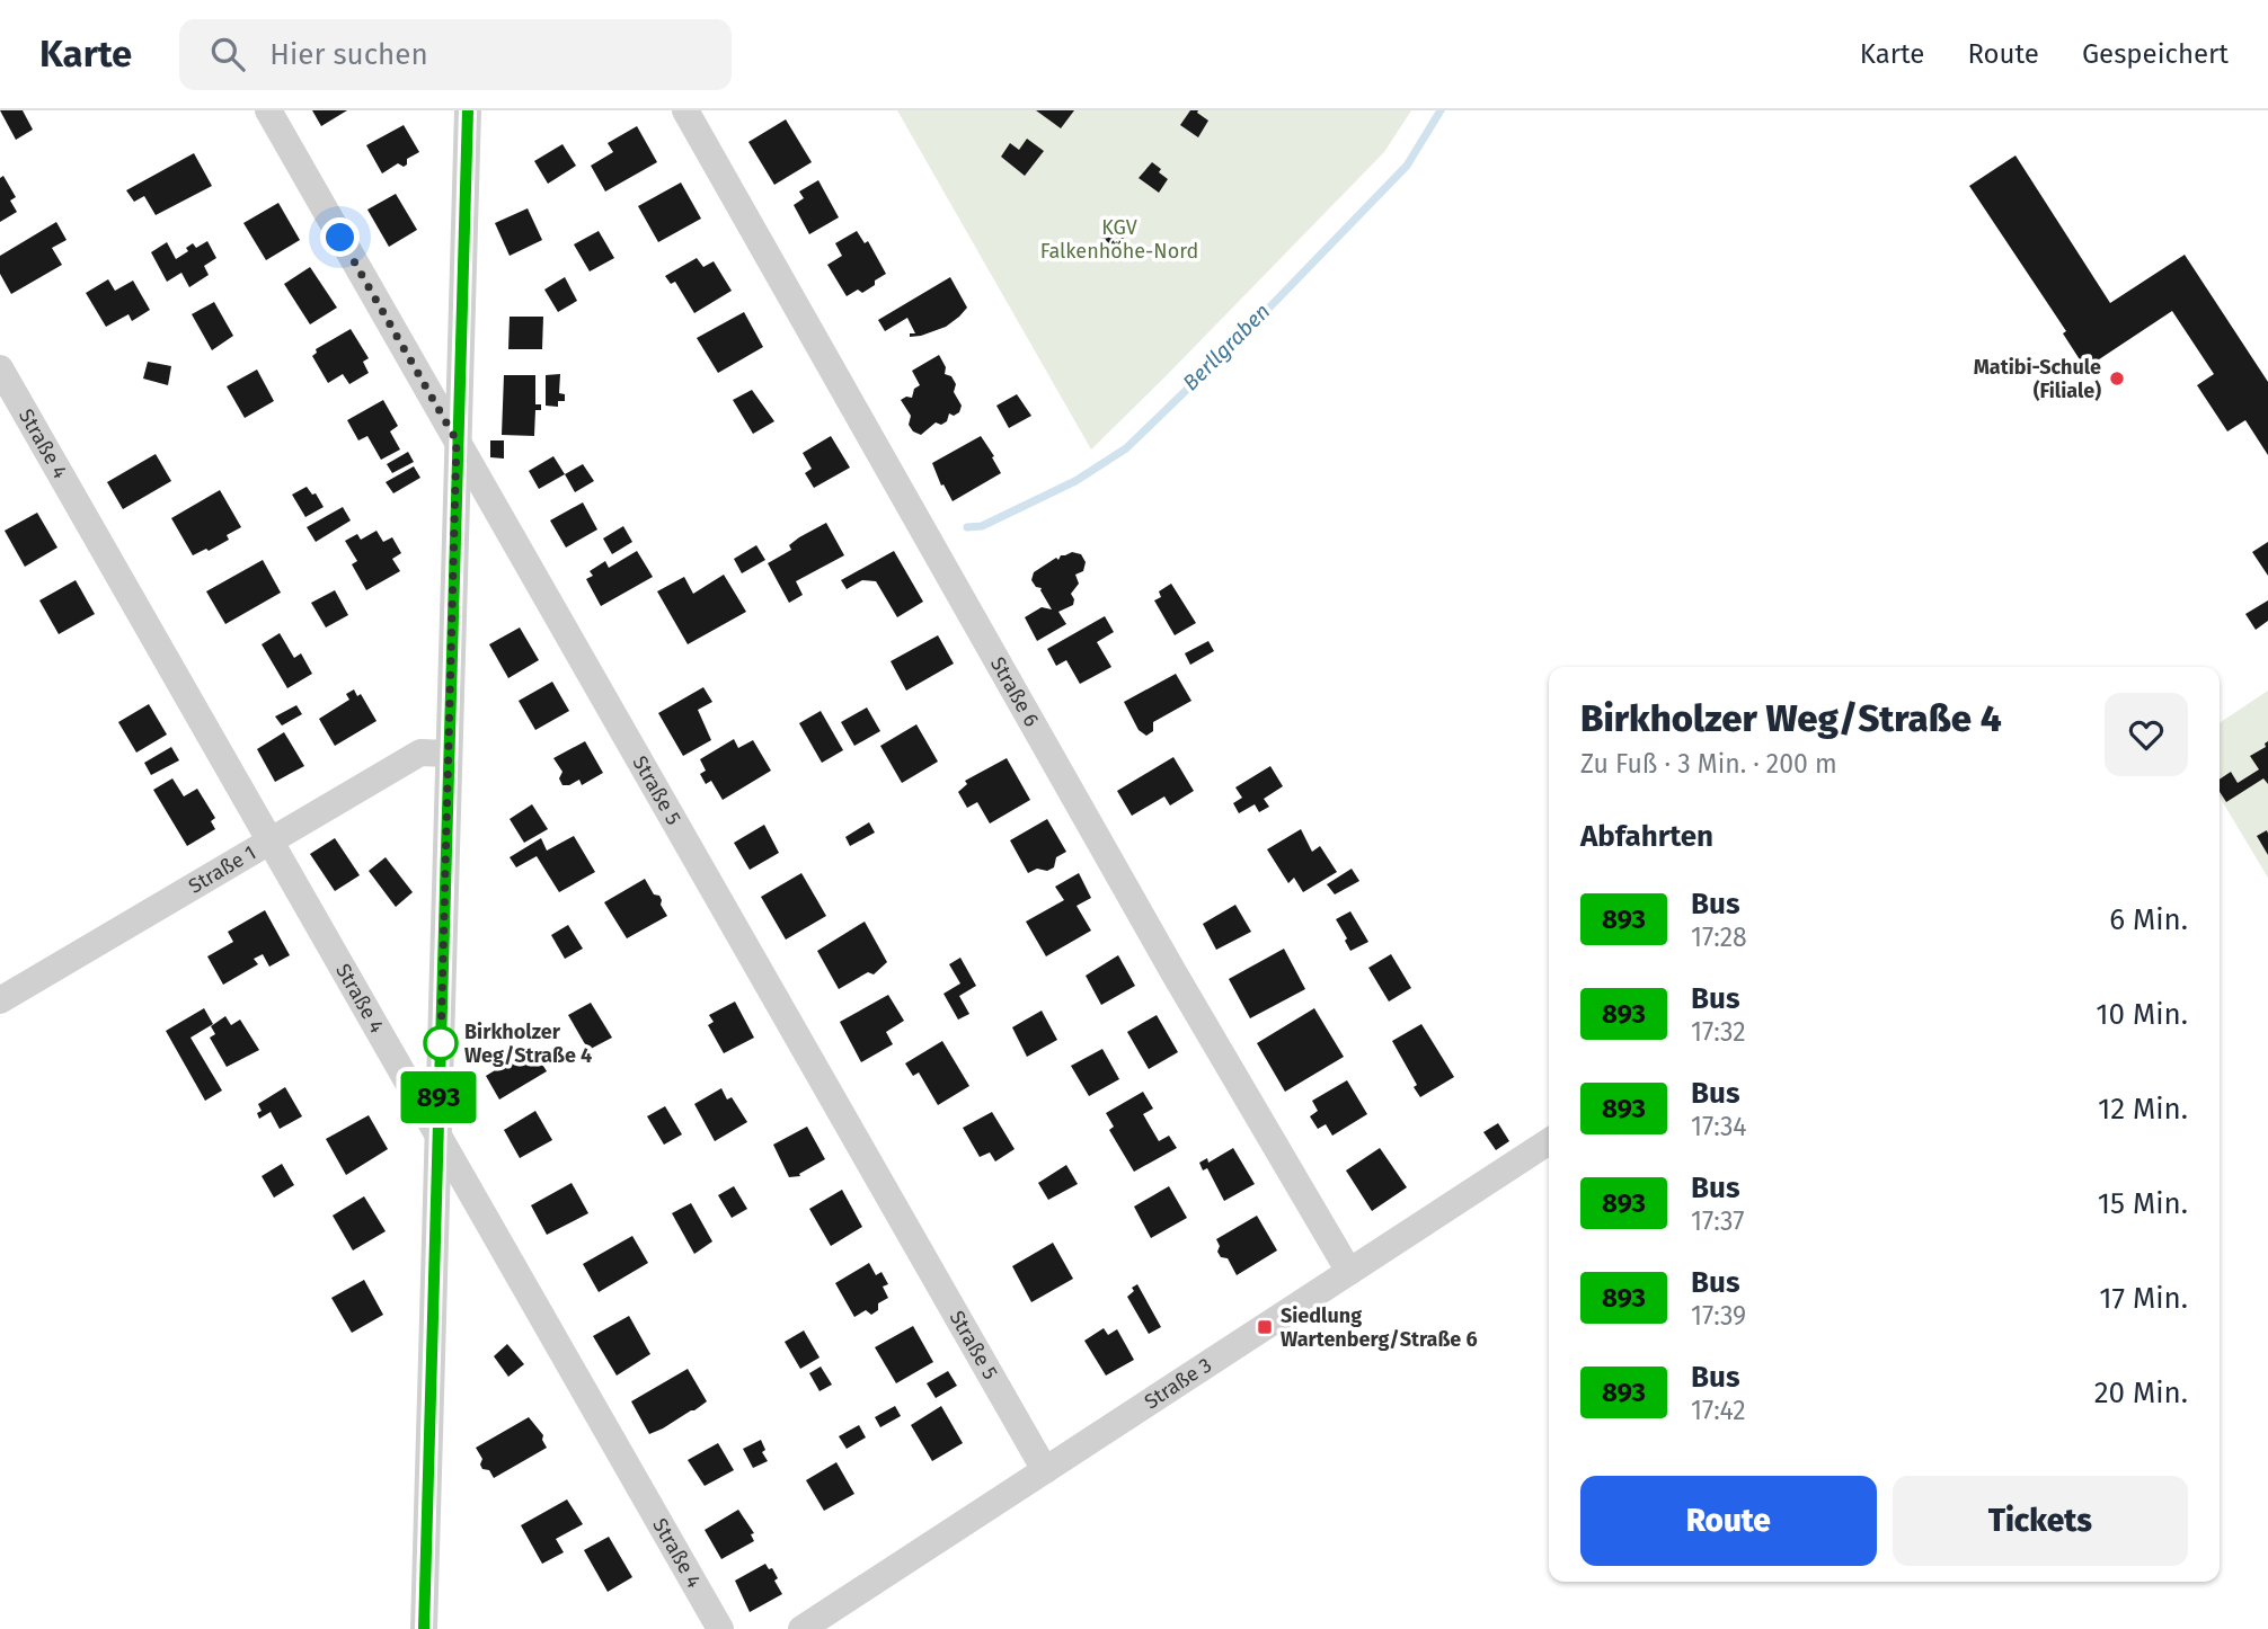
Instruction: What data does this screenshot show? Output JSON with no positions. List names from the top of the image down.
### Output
{
  "streets": {
    "street": [
      "Straße 4",
      "Straße 6",
      "Straße 5",
      "Straße 1",
      "Straße 3"
    ]
  },
  "crossings": [
    ["Straße 4", "Straße 1"],
    ["Straße 6", "Straße 3"],
    ["Straße 5", "Straße 3"]
  ],
  "water": ["Berllgraben"],
  "parks": ["KGV Falkenhöhe-Nord"],
  "places": {
    "other": ["Matibi-Schule (Filiale)", "Birkholzer Weg/Straße 4"],
    "transit": ["Siedlung Wartenberg/Straße 6"]
  },
  "lines": ["bus line 893"],
  "page": {
    "header": "Karte",
    "search": "Hier suchen",
    "nav": ["Karte", "Route", "Gespeichert"],
    "on_map": "893",
    "heading": [
      ["Birkholzer Weg/Straße 4", "Zu Fuß · 3 Min. · 200 m"],
      "Abfahrten"
    ],
    "list": [
      {
        "mark": "893",
        "name": "Bus",
        "note": "17:28",
        "value": "6 Min."
      },
      {
        "mark": "893",
        "name": "Bus",
        "note": "17:32",
        "value": "10 Min."
      },
      {
        "mark": "893",
        "name": "Bus",
        "note": "17:34",
        "value": "12 Min."
      },
      {
        "mark": "893",
        "name": "Bus",
        "note": "17:37",
        "value": "15 Min."
      },
      {
        "mark": "893",
        "name": "Bus",
        "note": "17:39",
        "value": "17 Min."
      },
      {
        "mark": "893",
        "name": "Bus",
        "note": "17:42",
        "value": "20 Min."
      }
    ],
    "buttons": ["Route", "Tickets"]
  }
}
